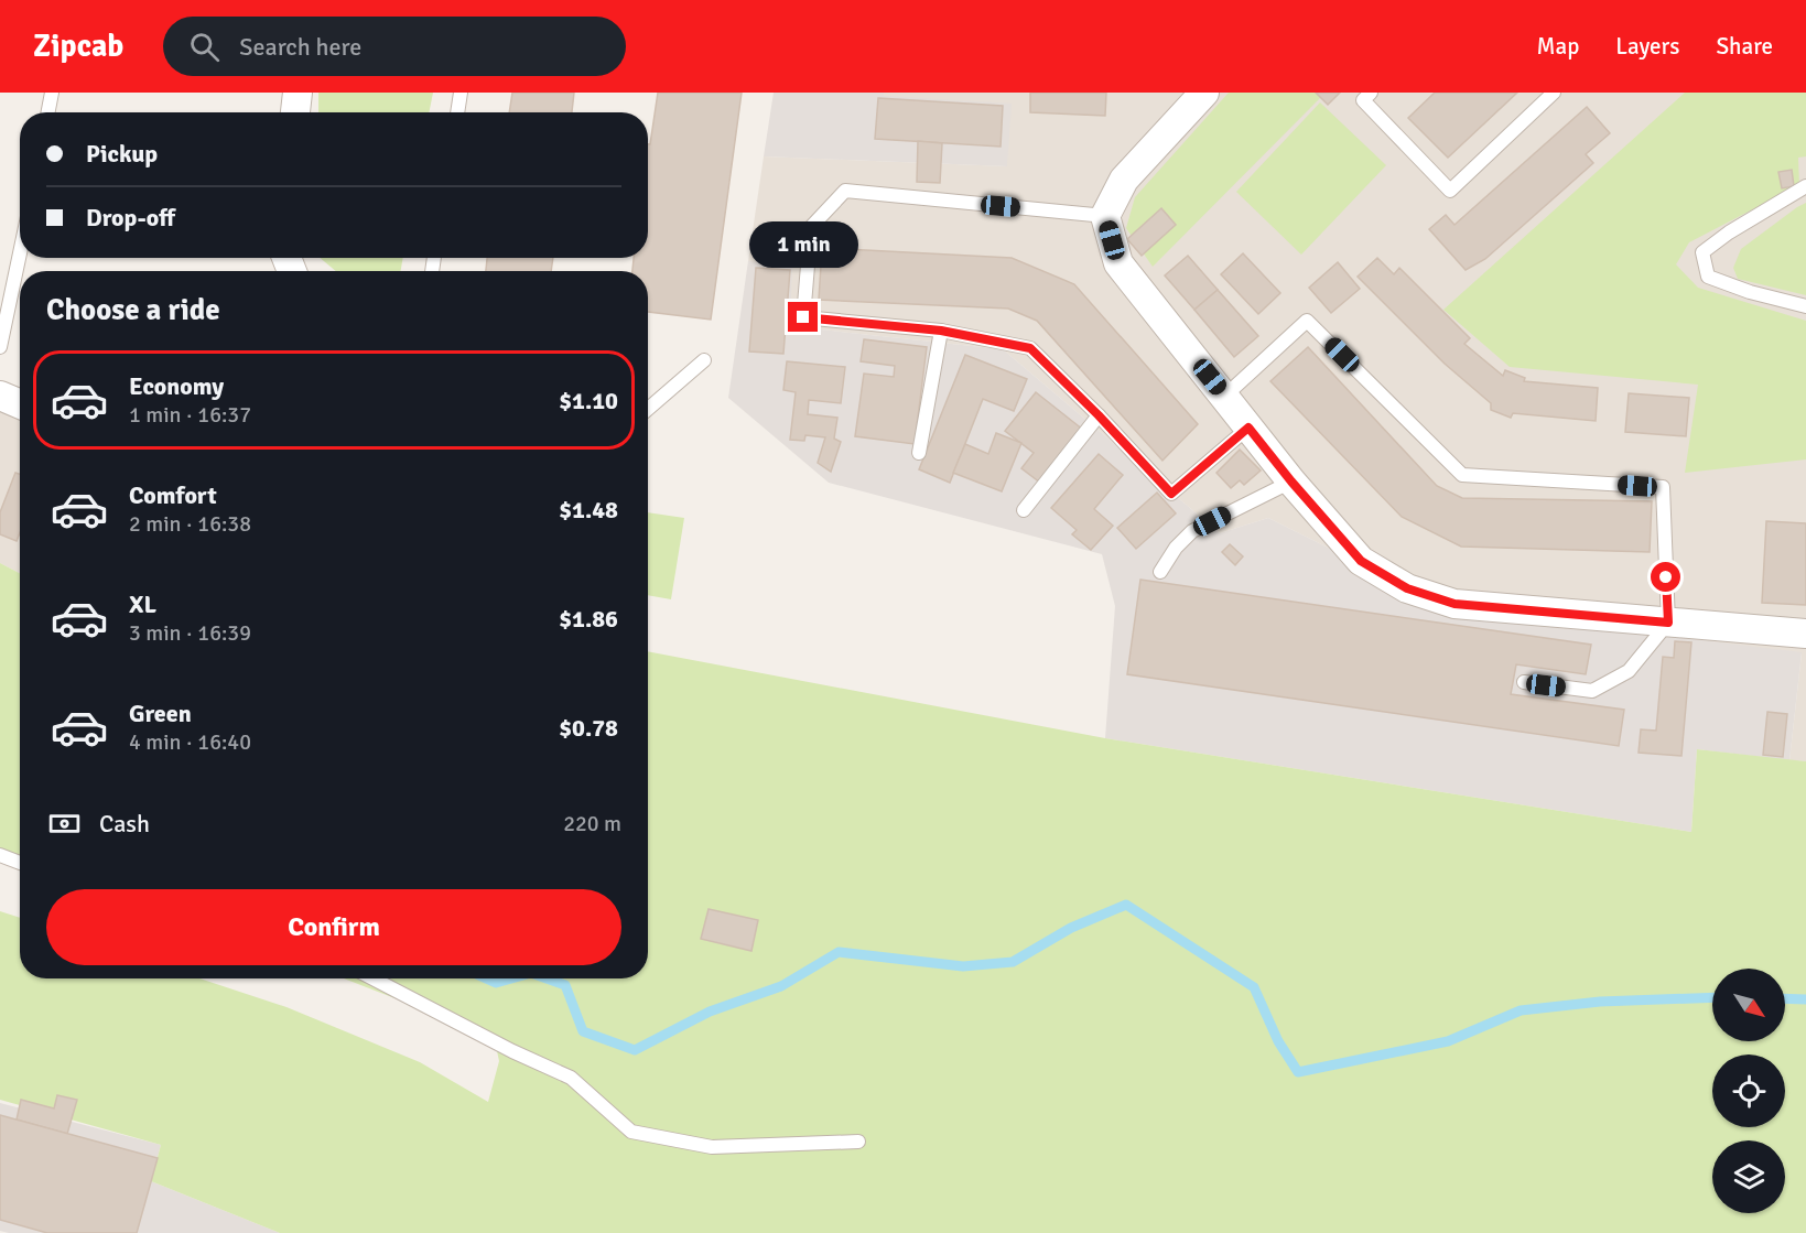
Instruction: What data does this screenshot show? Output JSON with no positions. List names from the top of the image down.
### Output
{
  "north": "bottom right",
  "page": {
    "header": "Zipcab",
    "search": "Search here",
    "nav": ["Map", "Layers", "Share"],
    "banner": ["Pickup", "Drop-off"],
    "bubble": "1 min",
    "heading": "Choose a ride",
    "list": [
      {
        "name": "Economy",
        "note": "1 min · 16:37",
        "value": "$1.10"
      },
      {
        "name": "Comfort",
        "note": "2 min · 16:38",
        "value": "$1.48"
      },
      {
        "name": "XL",
        "note": "3 min · 16:39",
        "value": "$1.86"
      },
      {
        "name": "Green",
        "note": "4 min · 16:40",
        "value": "$0.78"
      }
    ],
    "pay": ["Cash", "220 m"],
    "buttons": "Confirm"
  }
}
